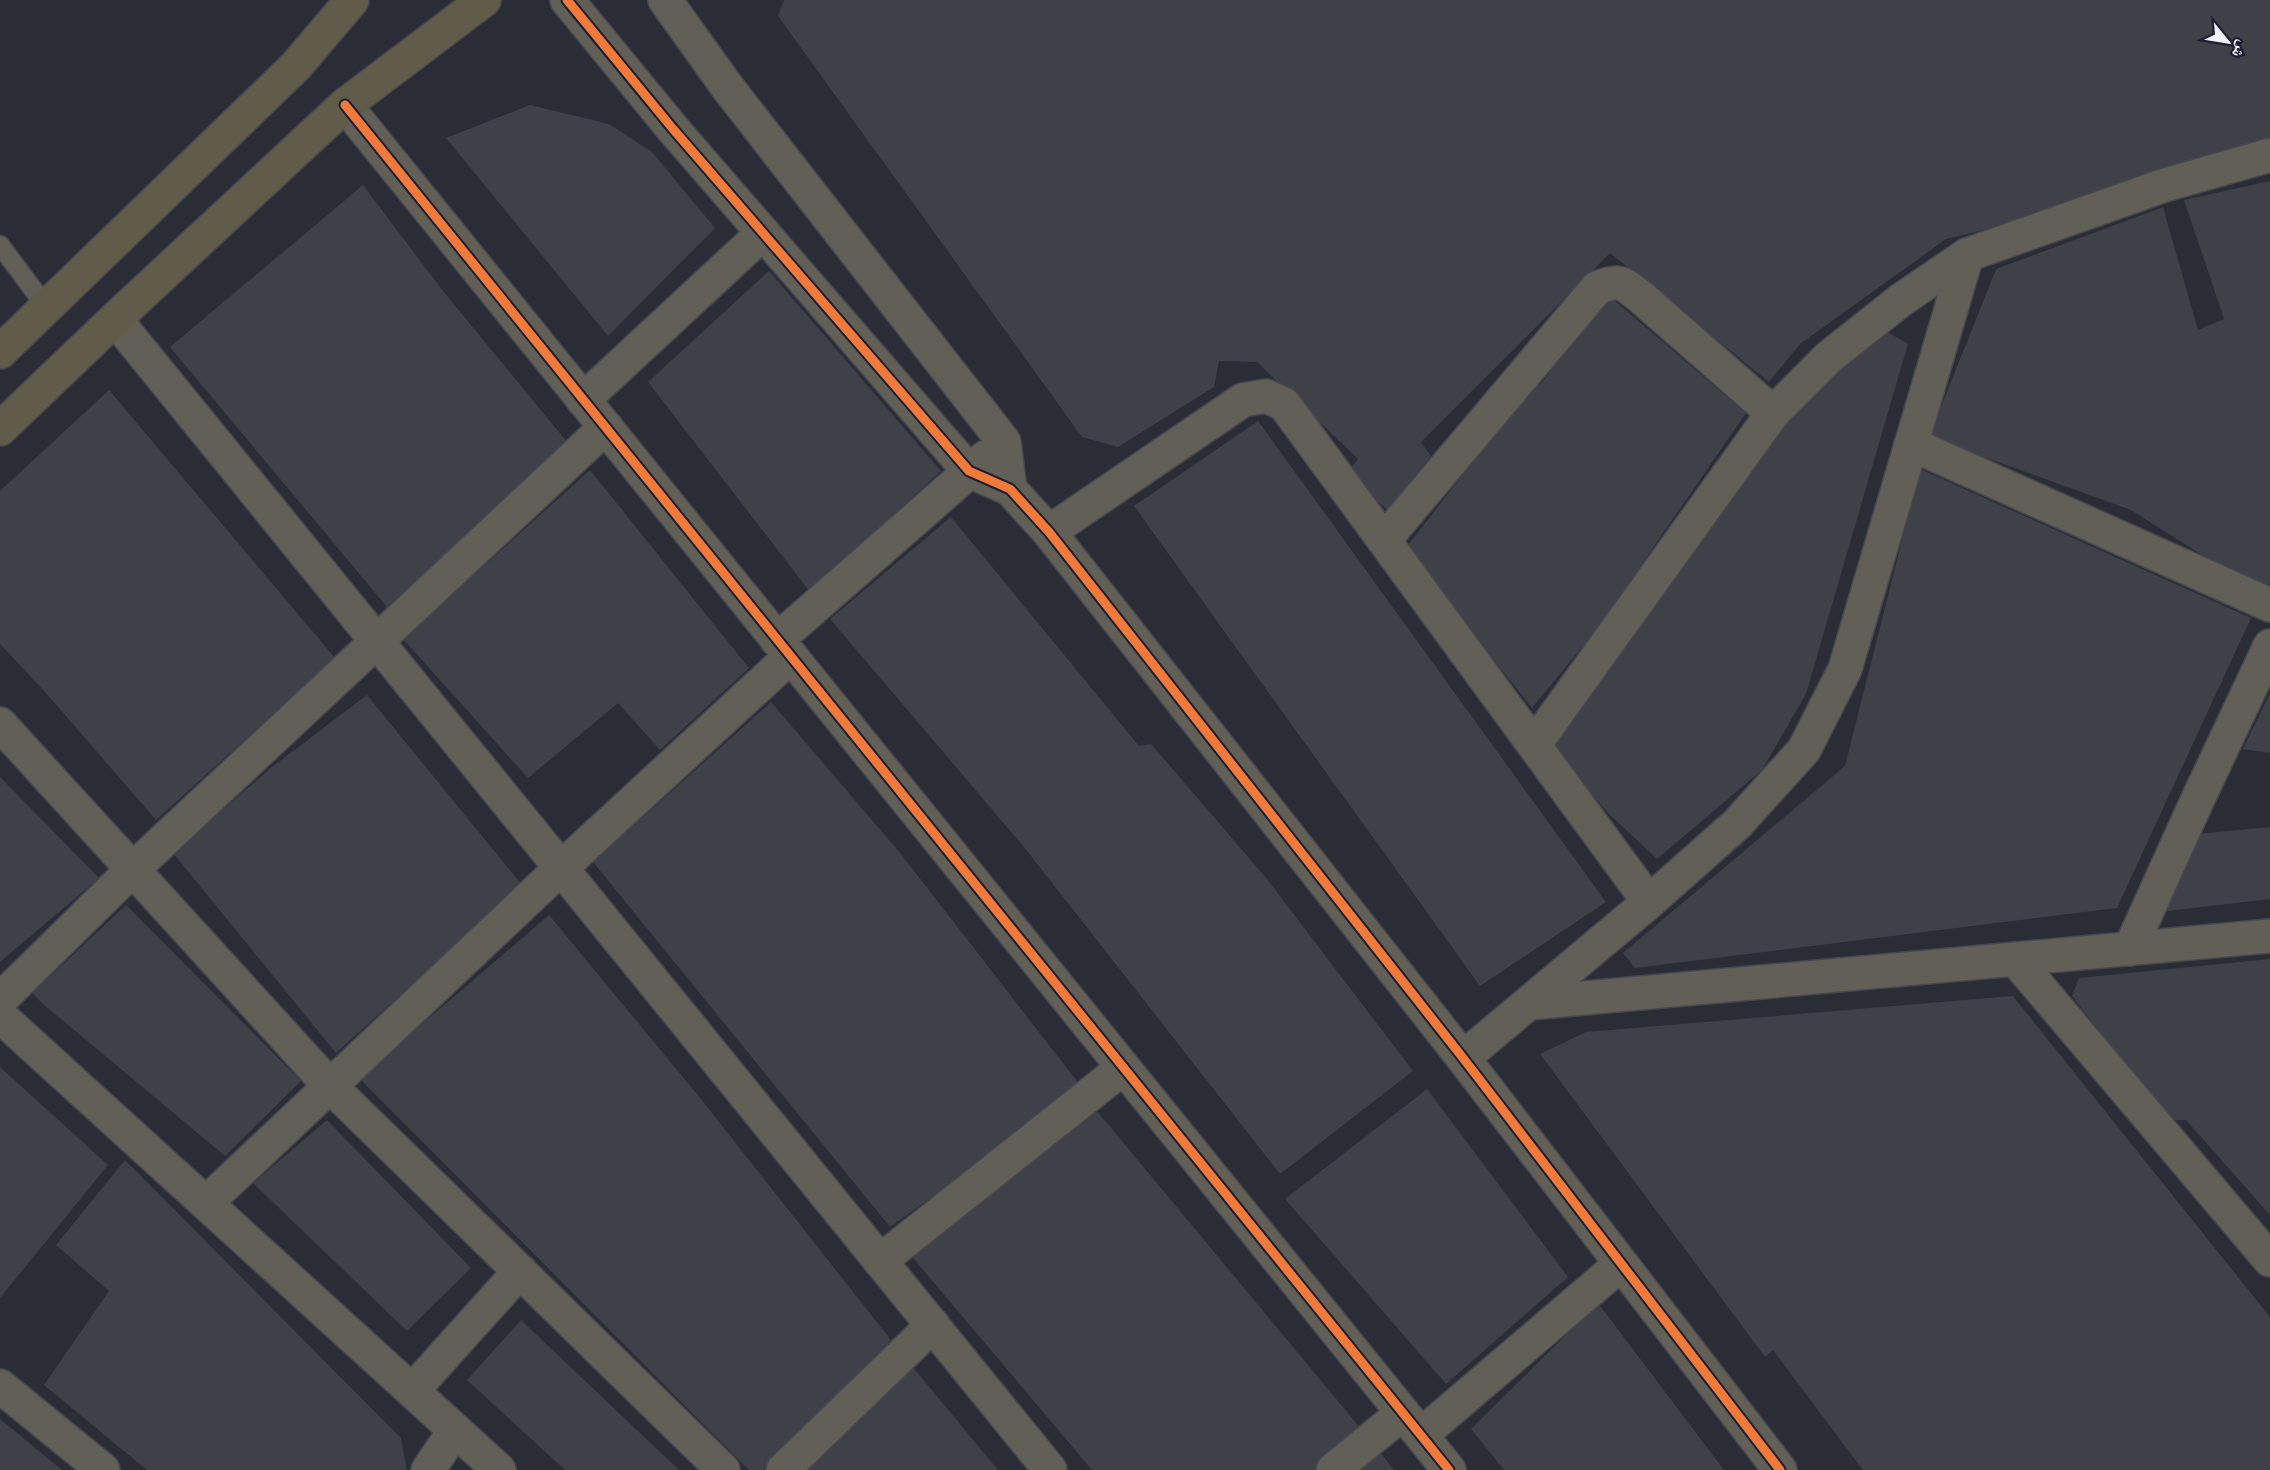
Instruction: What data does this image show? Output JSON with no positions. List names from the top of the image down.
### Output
{
  "north": "bottom right"
}
